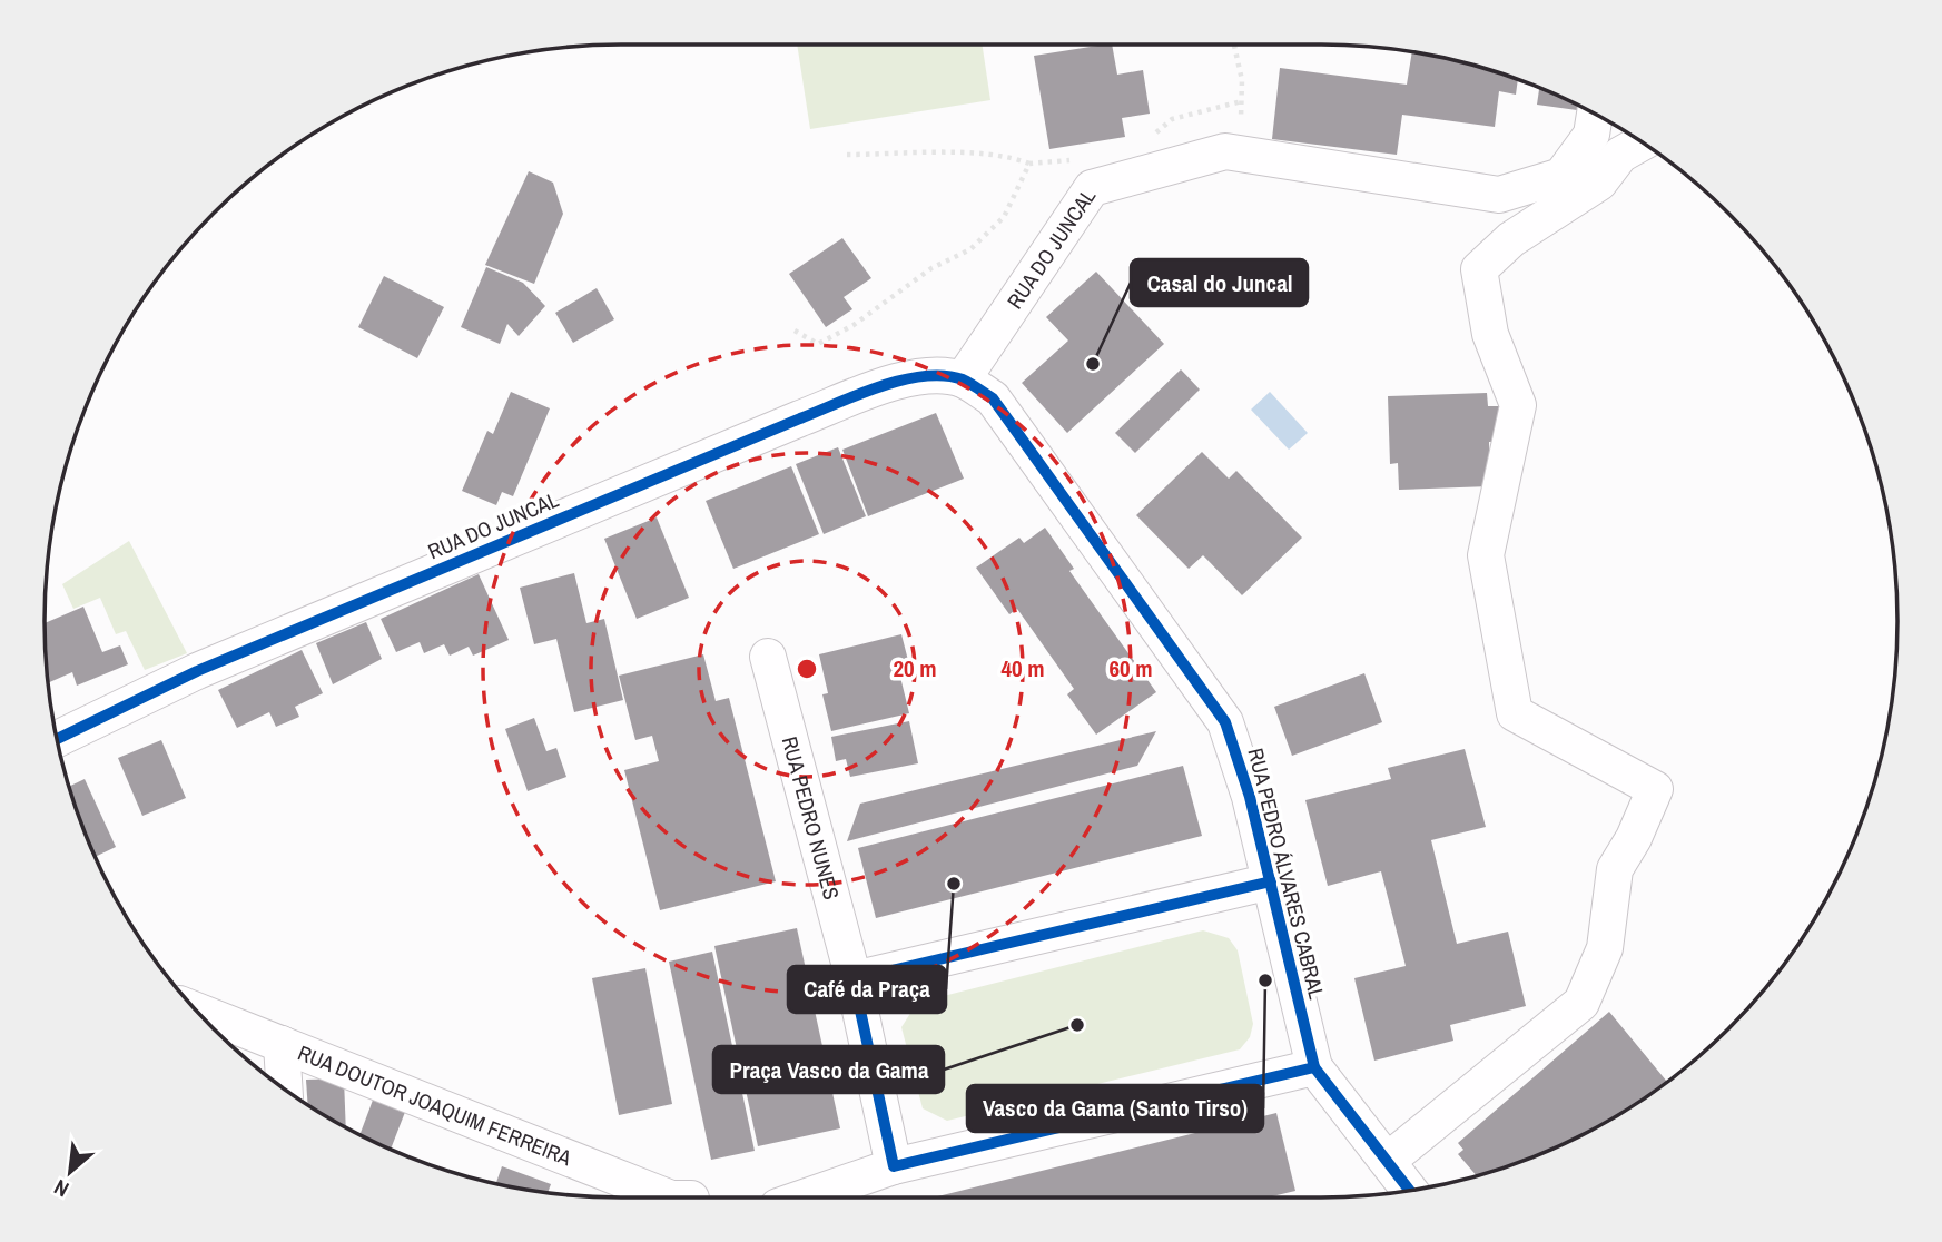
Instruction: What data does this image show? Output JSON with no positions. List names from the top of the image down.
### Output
{
  "streets": {
    "street": [
      "RUA DO JUNCAL",
      "RUA PEDRO NUNES",
      "RUA PEDRO ÁLVARES CABRAL",
      "RUA DOUTOR JOAQUIM FERREIRA"
    ]
  },
  "crossings": [
    ["RUA DO JUNCAL", "RUA PEDRO ÁLVARES CABRAL"]
  ],
  "places": [
    "Casal do Juncal",
    "Café da Praça",
    "Vasco da Gama (Santo Tirso)",
    "Praça Vasco da Gama"
  ],
  "north": "bottom left",
  "rings": ["20 m", "40 m", "60 m"]
}
